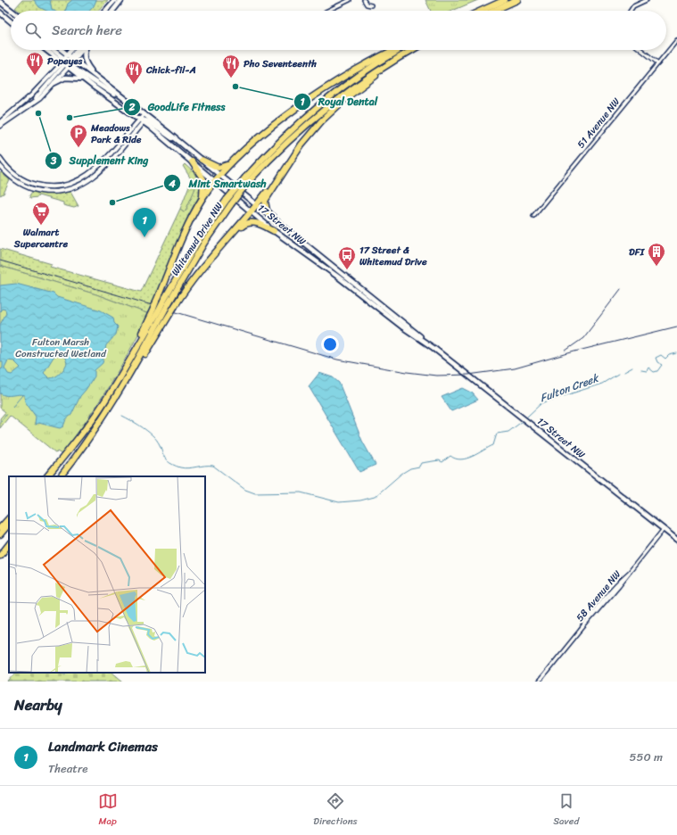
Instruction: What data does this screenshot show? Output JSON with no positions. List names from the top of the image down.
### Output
{
  "streets": {
    "highway": ["Whitemud Drive NW"],
    "main road": ["17 Street NW"],
    "street": ["51 Avenue NW", "58 Avenue NW"]
  },
  "crossings": [
    ["17 Street NW", "58 Avenue NW"]
  ],
  "water": ["Fulton Creek"],
  "parks": ["Fulton Marsh Constructed Wetland"],
  "places": {
    "restaurant": ["Popeyes", "Pho Seventeenth", "Chick-fil-A"],
    "other": [
      "Royal Dental",
      "Supplement King",
      "GoodLife Fitness",
      "Mint Smartwash"
    ],
    "parking": ["Meadows Park & Ride"],
    "supermarket": ["Walmart Supercentre"],
    "building": ["DFI"],
    "bus stop": ["17 Street & Whitemud Drive"]
  },
  "page": {
    "search": "Search here",
    "pins": "1",
    "heading": "Nearby",
    "list": [
      {
        "mark": "1",
        "name": "Landmark Cinemas",
        "note": "Theatre",
        "value": "550 m"
      }
    ],
    "nav": ["Map", "Directions", "Saved"]
  }
}
